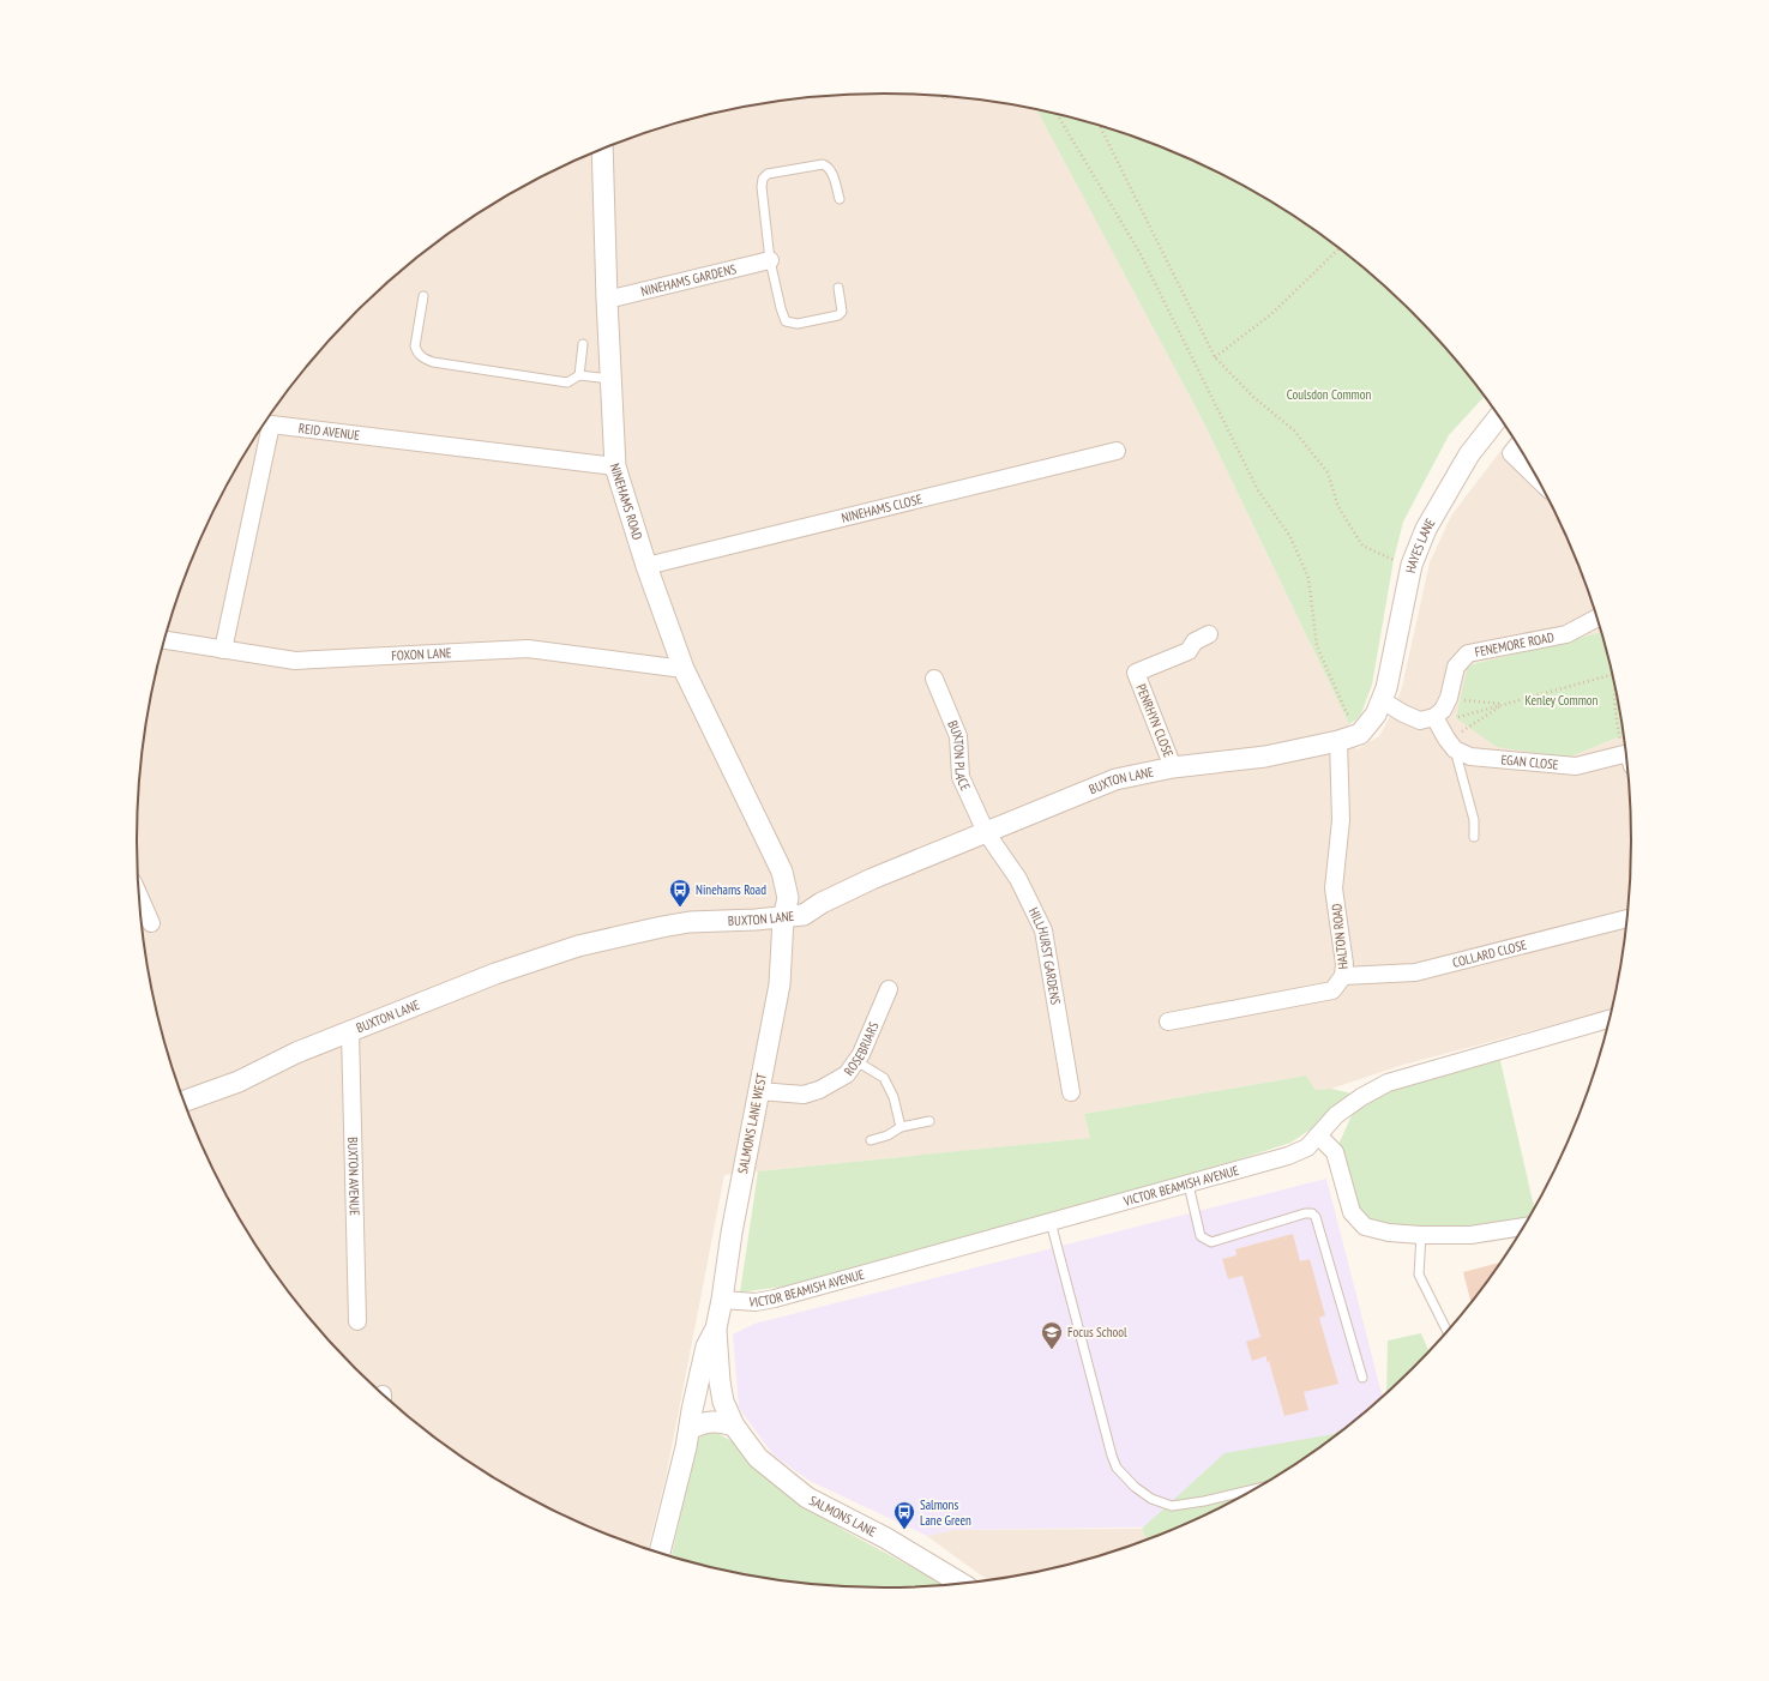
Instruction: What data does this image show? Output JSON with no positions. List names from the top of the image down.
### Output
{
  "streets": {
    "street": [
      "NINEHAMS GARDENS",
      "REID AVENUE",
      "NINEHAMS ROAD",
      "NINEHAMS CLOSE",
      "HAYES LANE",
      "FENEMORE ROAD",
      "FOXON LANE",
      "PENRHYN CLOSE",
      "BUXTON PLACE",
      "EGAN CLOSE",
      "BUXTON LANE",
      "HALTON ROAD",
      "COLLARD CLOSE",
      "HILLHURST GARDENS",
      "ROSEBRIARS",
      "SALMONS LANE WEST",
      "BUXTON AVENUE",
      "VICTOR BEAMISH AVENUE",
      "SALMONS LANE"
    ]
  },
  "crossings": [
    ["NINEHAMS GARDENS", "NINEHAMS ROAD"],
    ["REID AVENUE", "NINEHAMS ROAD"],
    ["REID AVENUE", "FOXON LANE"],
    ["NINEHAMS ROAD", "NINEHAMS CLOSE"],
    ["NINEHAMS ROAD", "FOXON LANE"],
    ["NINEHAMS ROAD", "BUXTON LANE"],
    ["NINEHAMS ROAD", "SALMONS LANE WEST"],
    ["PENRHYN CLOSE", "BUXTON LANE"],
    ["BUXTON PLACE", "BUXTON LANE"],
    ["BUXTON PLACE", "HILLHURST GARDENS"],
    ["BUXTON LANE", "HALTON ROAD"],
    ["BUXTON LANE", "HILLHURST GARDENS"],
    ["BUXTON LANE", "SALMONS LANE WEST"],
    ["BUXTON LANE", "BUXTON AVENUE"],
    ["HALTON ROAD", "COLLARD CLOSE"],
    ["ROSEBRIARS", "SALMONS LANE WEST"],
    ["SALMONS LANE WEST", "VICTOR BEAMISH AVENUE"],
    ["SALMONS LANE WEST", "SALMONS LANE"]
  ],
  "parks": ["Coulsdon Common", "Kenley Common"],
  "places": {
    "bus stop": ["Ninehams Road", "Salmons Lane Green"],
    "school or university": ["Focus School"]
  }
}
